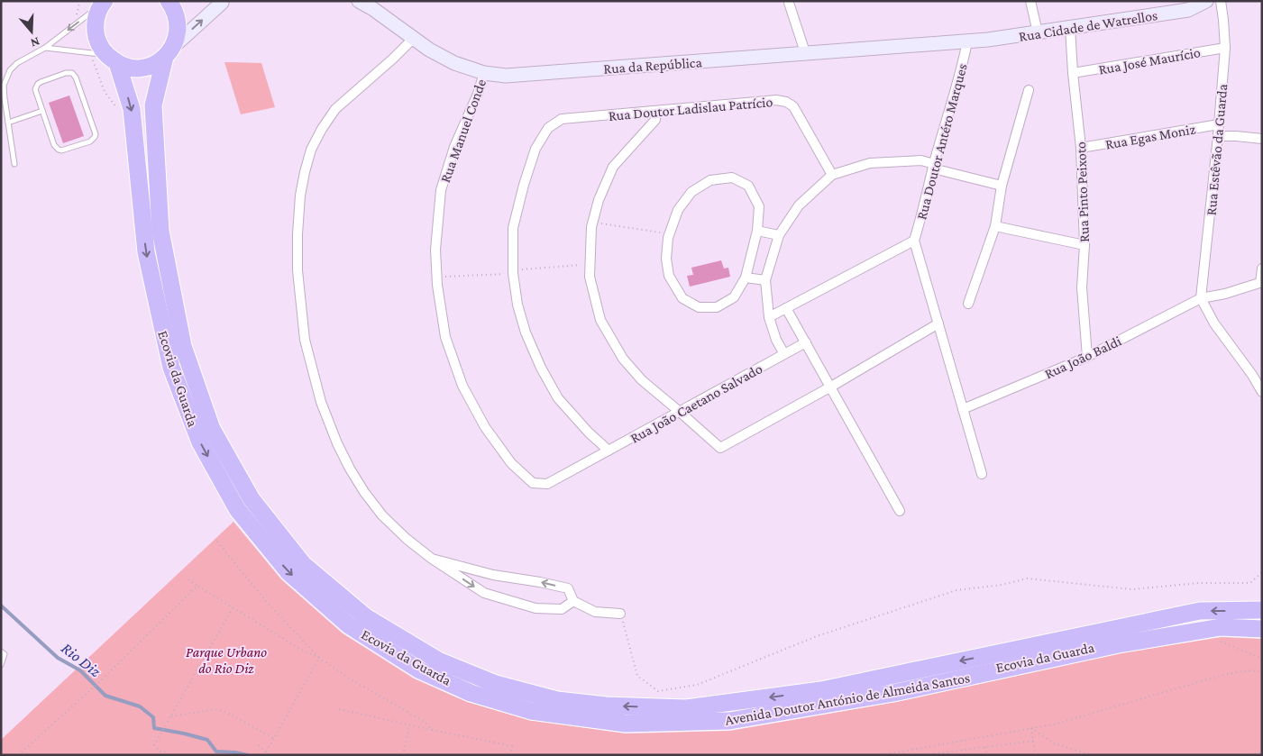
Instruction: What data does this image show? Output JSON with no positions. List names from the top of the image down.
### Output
{
  "streets": {
    "highway": ["Avenida Doutor António de Almeida Santos"],
    "street": [
      "Rua Cidade de Watrellos",
      "Rua José Maurício",
      "Rua da República",
      "Rua Doutor Ladislau Patrício",
      "Rua Manuel Conde",
      "Rua Egas Moniz",
      "Rua Doutor Antéro Marques",
      "Rua Estêvão da Guarda",
      "Rua Pinto Peixoto",
      "Rua João Baldi",
      "Rua João Caetano Salvado"
    ]
  },
  "crossings": [
    ["Rua Cidade de Watrellos", "Rua da República"],
    ["Rua Cidade de Watrellos", "Rua Doutor Antéro Marques"],
    ["Rua Cidade de Watrellos", "Rua Pinto Peixoto"],
    ["Rua José Maurício", "Rua Estêvão da Guarda"],
    ["Rua José Maurício", "Rua Pinto Peixoto"],
    ["Rua da República", "Rua Manuel Conde"],
    ["Rua da República", "Rua Doutor Antéro Marques"],
    ["Rua Manuel Conde", "Rua João Caetano Salvado"],
    ["Rua Egas Moniz", "Rua Estêvão da Guarda"],
    ["Rua Egas Moniz", "Rua Pinto Peixoto"],
    ["Rua Estêvão da Guarda", "Rua João Baldi"],
    ["Rua Pinto Peixoto", "Rua João Baldi"]
  ],
  "water": ["Rio Diz"],
  "parks": ["Parque Urbano do Rio Diz"],
  "north": "bottom"
}
